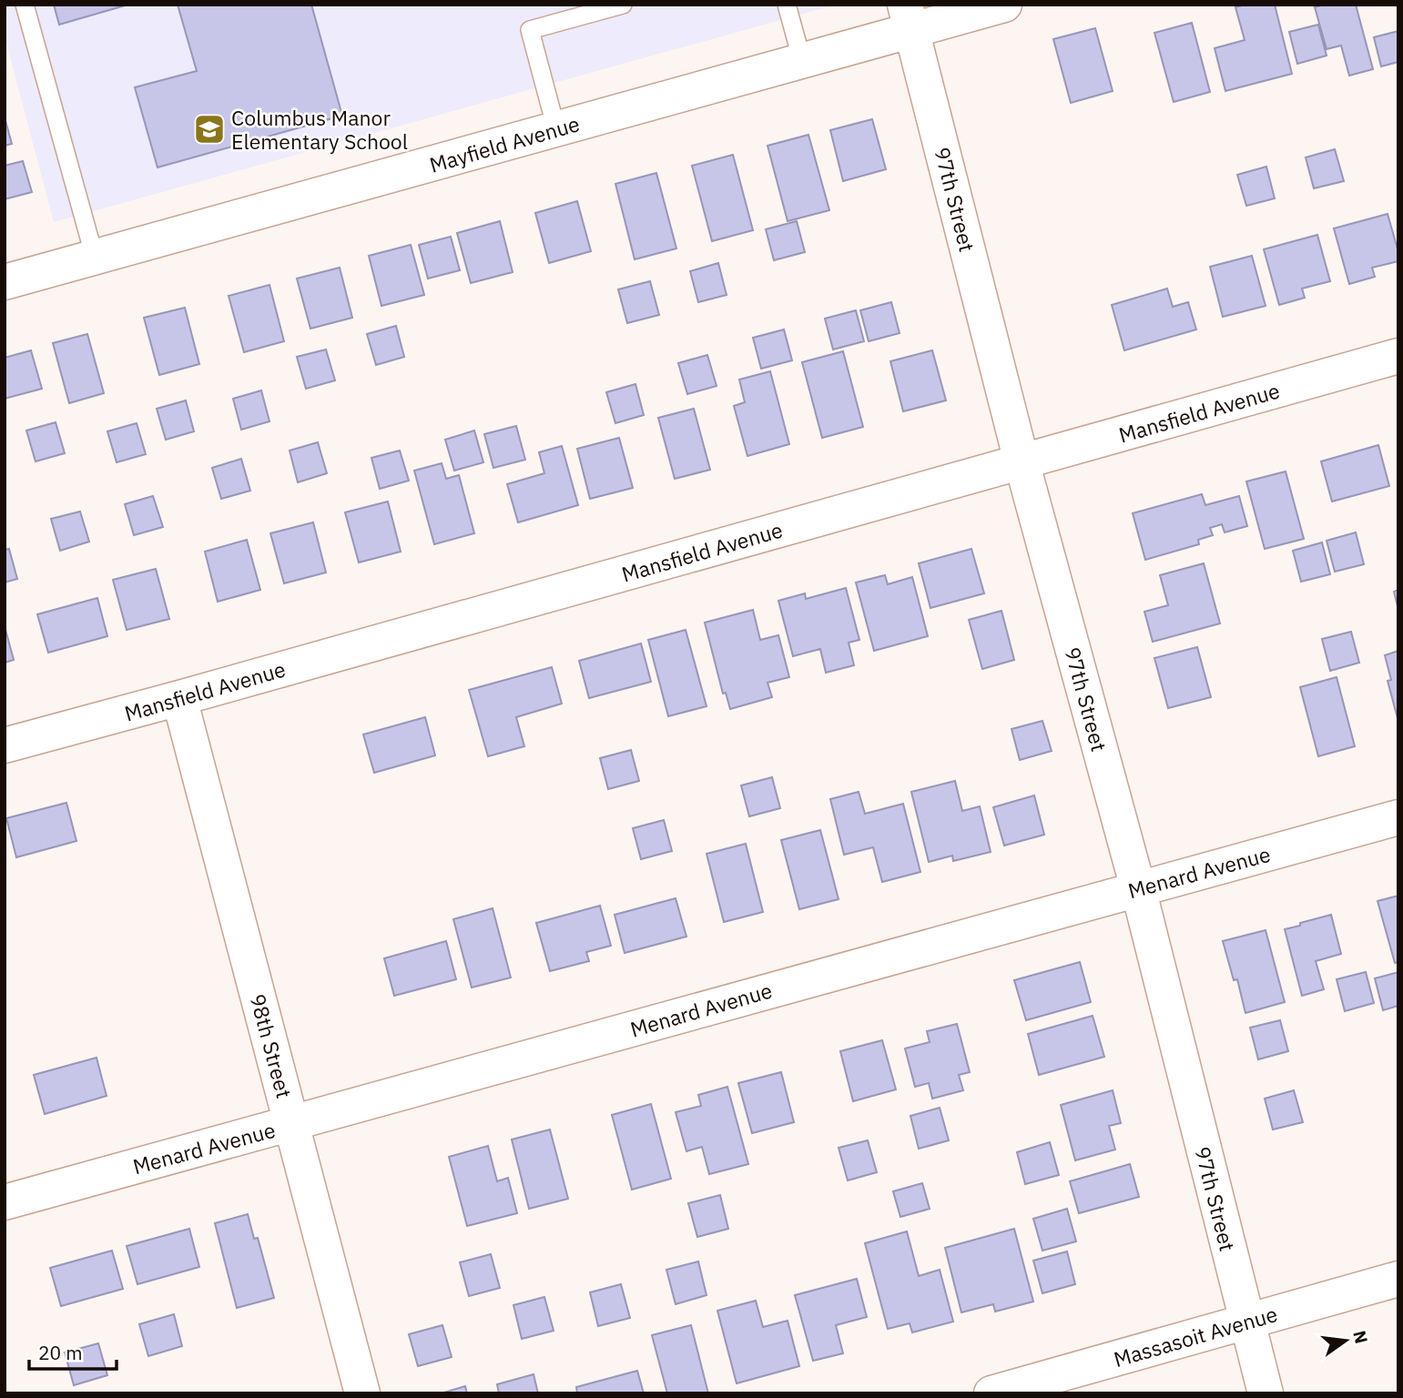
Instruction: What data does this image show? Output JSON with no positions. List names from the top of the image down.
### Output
{
  "streets": {
    "street": [
      "Mayfield Avenue",
      "97th Street",
      "Mansfield Avenue",
      "Menard Avenue",
      "98th Street",
      "Massasoit Avenue"
    ]
  },
  "crossings": [
    ["Mayfield Avenue", "97th Street"],
    ["97th Street", "Mansfield Avenue"],
    ["97th Street", "Menard Avenue"],
    ["97th Street", "Massasoit Avenue"],
    ["Mansfield Avenue", "98th Street"],
    ["Menard Avenue", "98th Street"]
  ],
  "places": {
    "school or university": ["Columbus Manor Elementary School"]
  },
  "scale_bar": "20 m",
  "north": "right"
}
